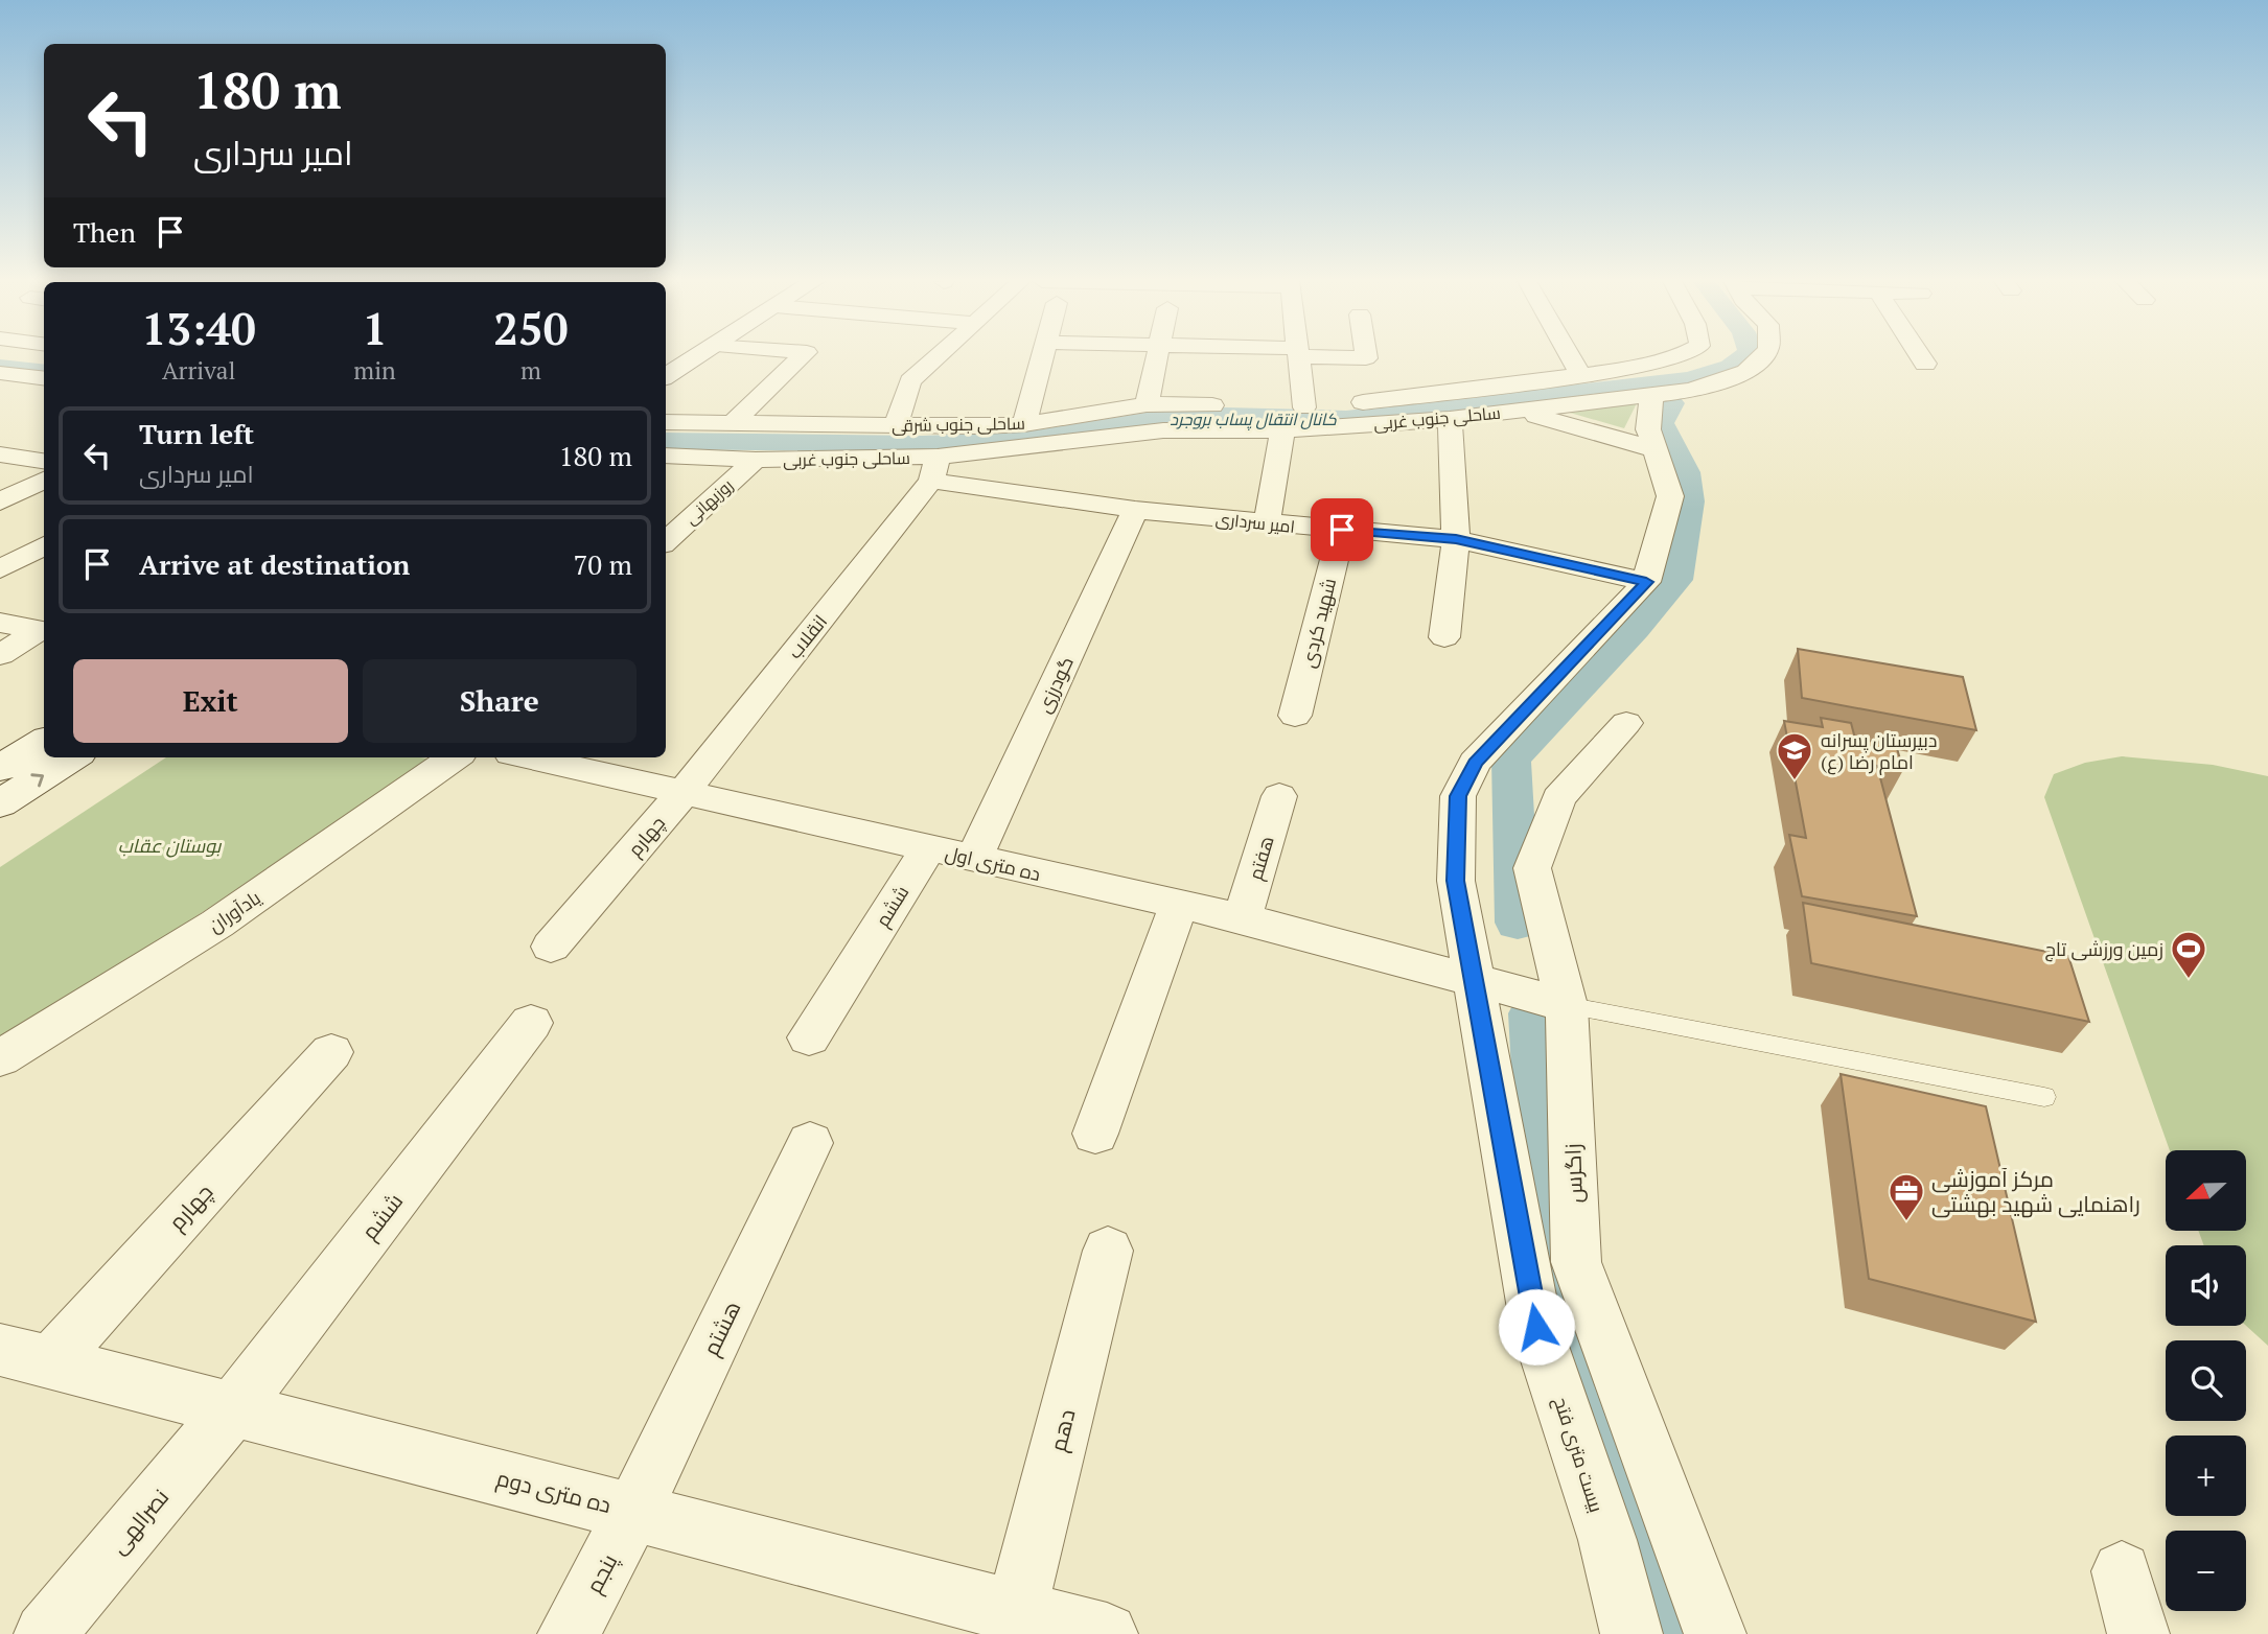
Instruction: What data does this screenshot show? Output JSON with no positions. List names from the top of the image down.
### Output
{
  "streets": {
    "street": [
      "ساحلی جنوب غربی",
      "ساحلی جنوب شرقی",
      "روزبهانی",
      "امیر سرداری",
      "شهید کردی",
      "انقلاب",
      "گودرزی",
      "چهارم",
      "هفتم",
      "ده متری اول",
      "ششم",
      "یادآوران",
      "زاگرس",
      "هشتم",
      "دهم",
      "بیست متری فتح",
      "ده متری دوم",
      "نصرالهی",
      "پنجم"
    ]
  },
  "crossings": [
    ["ساحلی جنوب غربی", "روزبهانی"],
    ["ساحلی جنوب غربی", "امیر سرداری"],
    ["ساحلی جنوب غربی", "انقلاب"],
    ["ساحلی جنوب غربی", "بیست متری فتح"],
    ["امیر سرداری", "شهید کردی"],
    ["امیر سرداری", "انقلاب"],
    ["امیر سرداری", "گودرزی"],
    ["امیر سرداری", "بیست متری فتح"],
    ["انقلاب", "چهارم"],
    ["انقلاب", "ده متری اول"],
    ["گودرزی", "ده متری اول"],
    ["چهارم", "ده متری اول"],
    ["چهارم", "ده متری دوم"],
    ["هفتم", "ده متری اول"],
    ["ده متری اول", "ششم"],
    ["ده متری اول", "زاگرس"],
    ["ده متری اول", "بیست متری فتح"],
    ["ششم", "ده متری دوم"],
    ["ششم", "نصرالهی"],
    ["هشتم", "ده متری دوم"],
    ["هشتم", "پنجم"],
    ["دهم", "ده متری دوم"],
    ["ده متری دوم", "نصرالهی"],
    ["ده متری دوم", "پنجم"]
  ],
  "water": ["کانال انتقال پساب بروجرد"],
  "parks": ["بوستان عقاب"],
  "places": {
    "school or university": ["دبیرستان پسرانه امام رضا (ع)"],
    "sports": ["زمین ورزشی تاج"],
    "office": ["مرکز آموزشی راهنمایی شهید بهشتی"]
  },
  "north": "left",
  "page": {
    "turn": ["180 m", "امیر سرداری"],
    "then": "Then",
    "eta": [
      "13:40",
      "Arrival",
      "1",
      "min",
      "250",
      "m"
    ],
    "list": [
      {
        "name": "Turn left",
        "note": "امیر سرداری",
        "value": "180 m"
      },
      {
        "name": "Arrive at destination",
        "value": "70 m"
      }
    ],
    "buttons": ["Exit", "Share"],
    "map_buttons": ["+", "−"]
  }
}
